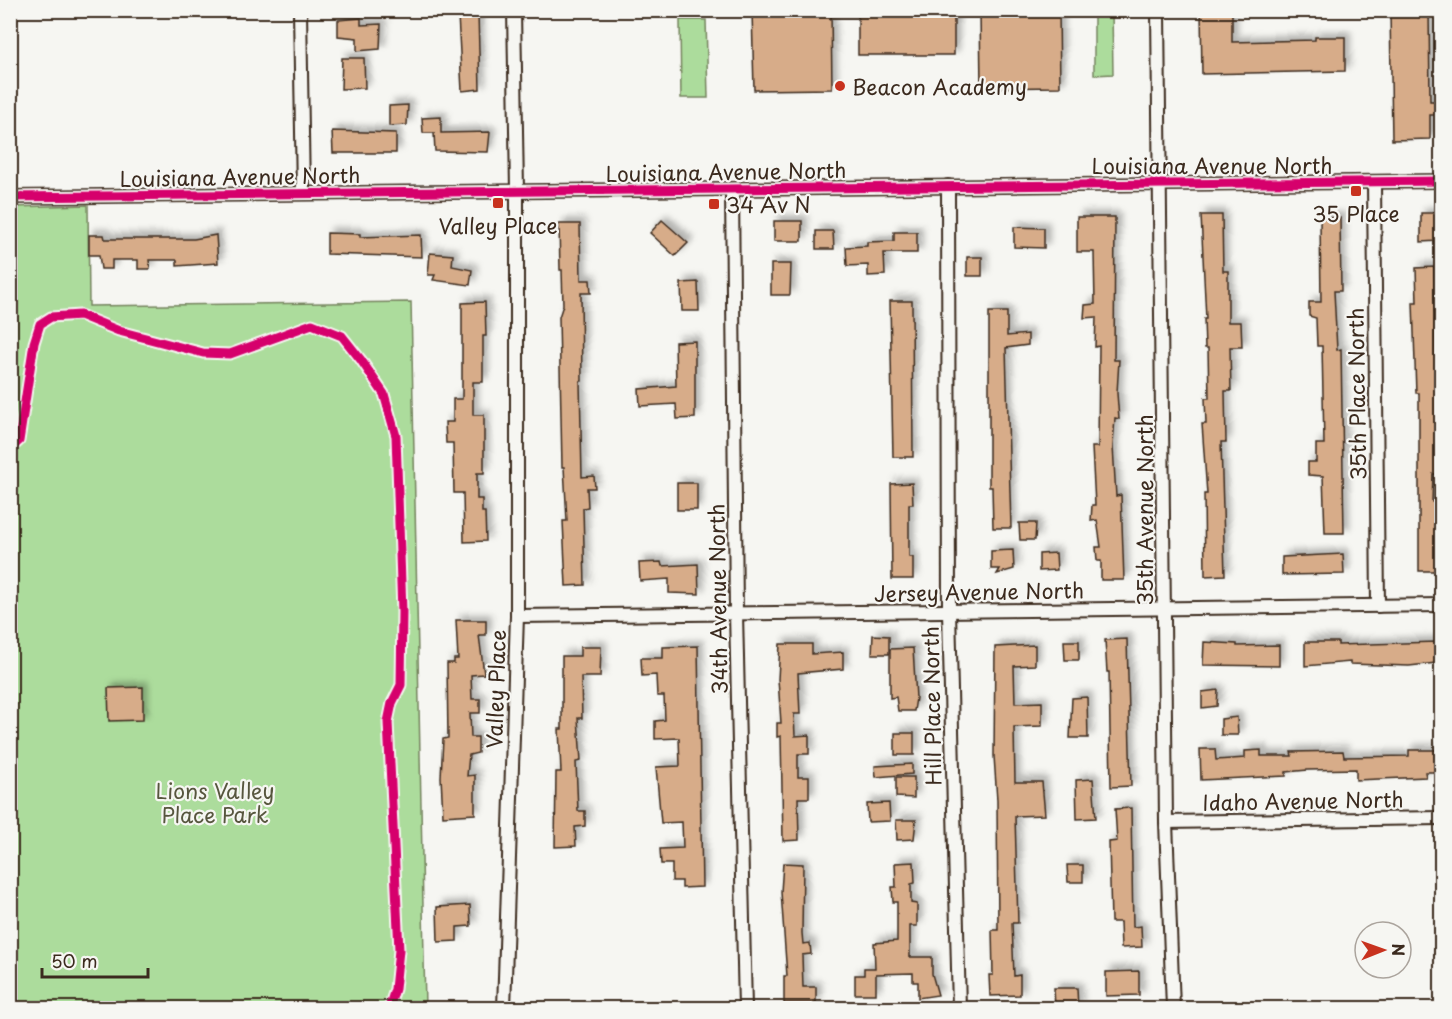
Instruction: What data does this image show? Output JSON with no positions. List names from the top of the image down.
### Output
{
  "streets": {
    "street": [
      "Louisiana Avenue North",
      "35th Place North",
      "35th Avenue North",
      "Jersey Avenue North",
      "34th Avenue North",
      "Valley Place",
      "Hill Place North",
      "Idaho Avenue North"
    ]
  },
  "crossings": [
    ["Louisiana Avenue North", "35th Place North"],
    ["Louisiana Avenue North", "35th Avenue North"],
    ["Louisiana Avenue North", "34th Avenue North"],
    ["Louisiana Avenue North", "Valley Place"],
    ["Louisiana Avenue North", "Hill Place North"],
    ["35th Place North", "Jersey Avenue North"],
    ["35th Avenue North", "Jersey Avenue North"],
    ["35th Avenue North", "Idaho Avenue North"],
    ["Jersey Avenue North", "34th Avenue North"],
    ["Jersey Avenue North", "Valley Place"],
    ["Jersey Avenue North", "Hill Place North"]
  ],
  "parks": ["Lions Valley Place Park"],
  "places": {
    "other": ["Beacon Academy"],
    "transit": ["35 Place", "Valley Place", "34 Av N"]
  },
  "scale_bar": "50 m",
  "north": "right"
}
